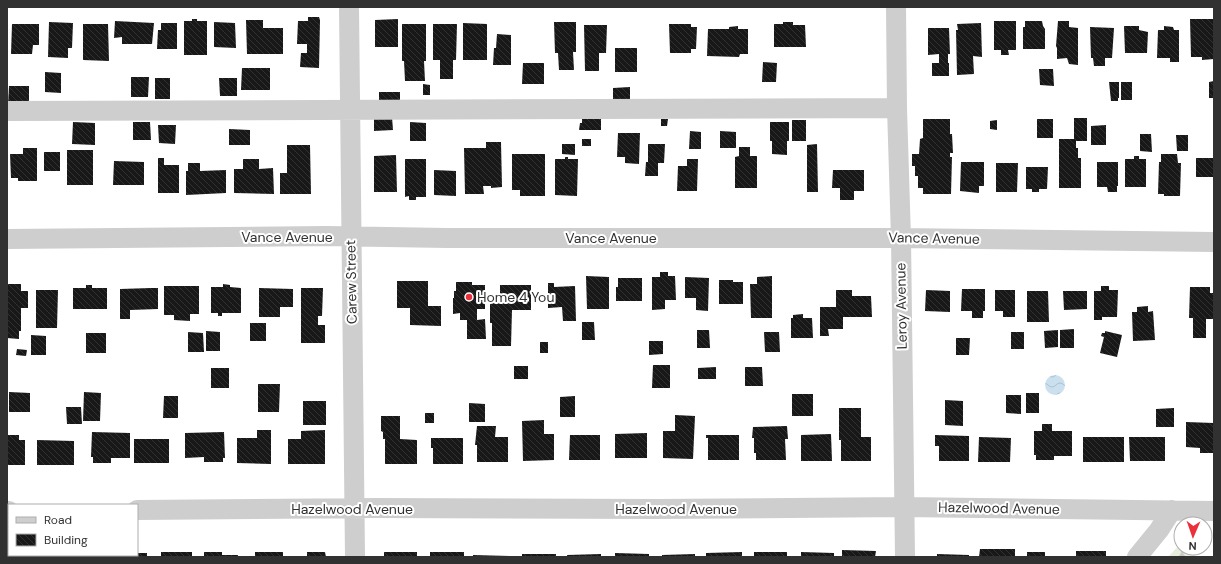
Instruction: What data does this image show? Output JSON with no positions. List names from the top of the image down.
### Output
{
  "streets": {
    "street": [
      "Vance Avenue",
      "Carew Street",
      "Leroy Avenue",
      "Hazelwood Avenue"
    ]
  },
  "crossings": [
    ["Vance Avenue", "Carew Street"],
    ["Vance Avenue", "Leroy Avenue"],
    ["Carew Street", "Hazelwood Avenue"],
    ["Leroy Avenue", "Hazelwood Avenue"]
  ],
  "places": ["Home 4 You"],
  "legend": ["Road", "Building"],
  "north": "bottom"
}
